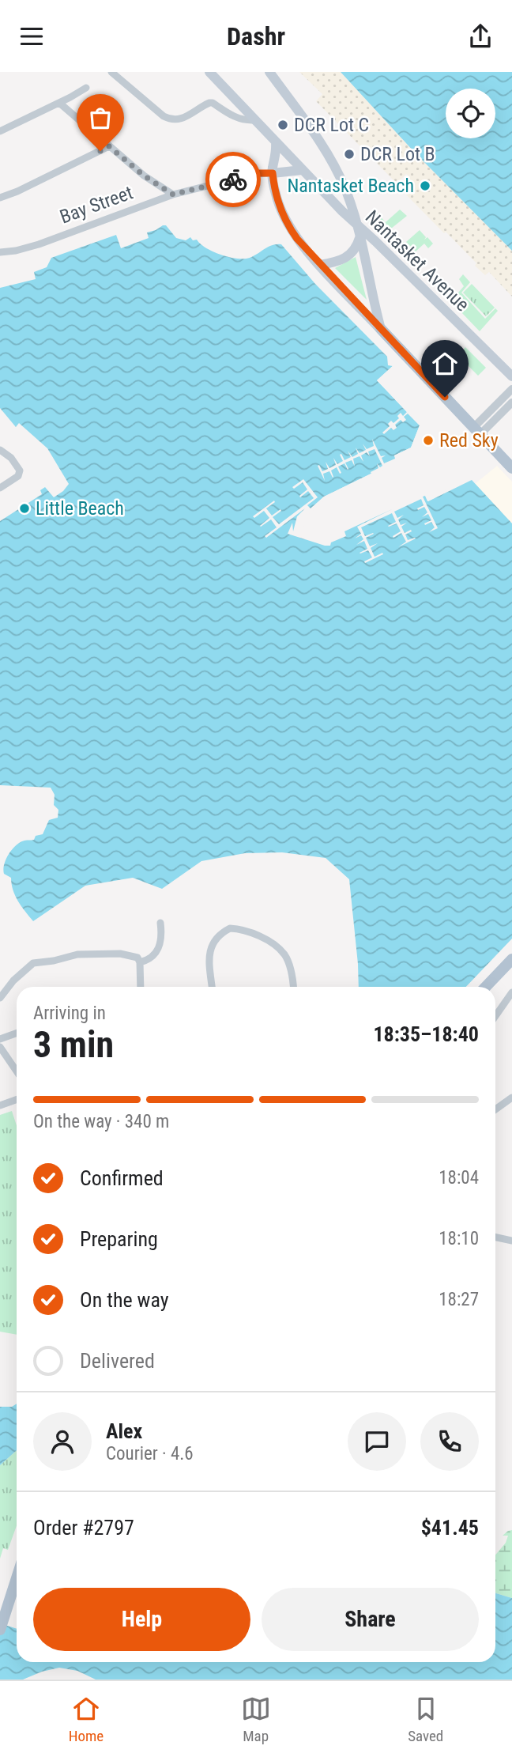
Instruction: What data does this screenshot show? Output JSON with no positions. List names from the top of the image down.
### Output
{
  "streets": {
    "main road": ["Bay Street", "Nantasket Avenue"]
  },
  "crossings": [
    ["Bay Street", "Nantasket Avenue"]
  ],
  "places": [
    "DCR Lot C",
    "DCR Lot B",
    "Nantasket Beach",
    "Red Sky",
    "Little Beach"
  ],
  "page": {
    "header": "Dashr",
    "heading": ["3 min", "Arriving in", "18:35–18:40"],
    "panel": [
      "Alex",
      "Courier · 4.6",
      "Order #2797",
      "$41.45"
    ],
    "bar": "On the way · 340 m",
    "list": [
      ["Confirmed", "18:04"],
      ["Preparing", "18:10"],
      ["On the way", "18:27"],
      "Delivered"
    ],
    "buttons": ["Help", "Share"],
    "tabs": ["Home", "Map", "Saved"]
  }
}
